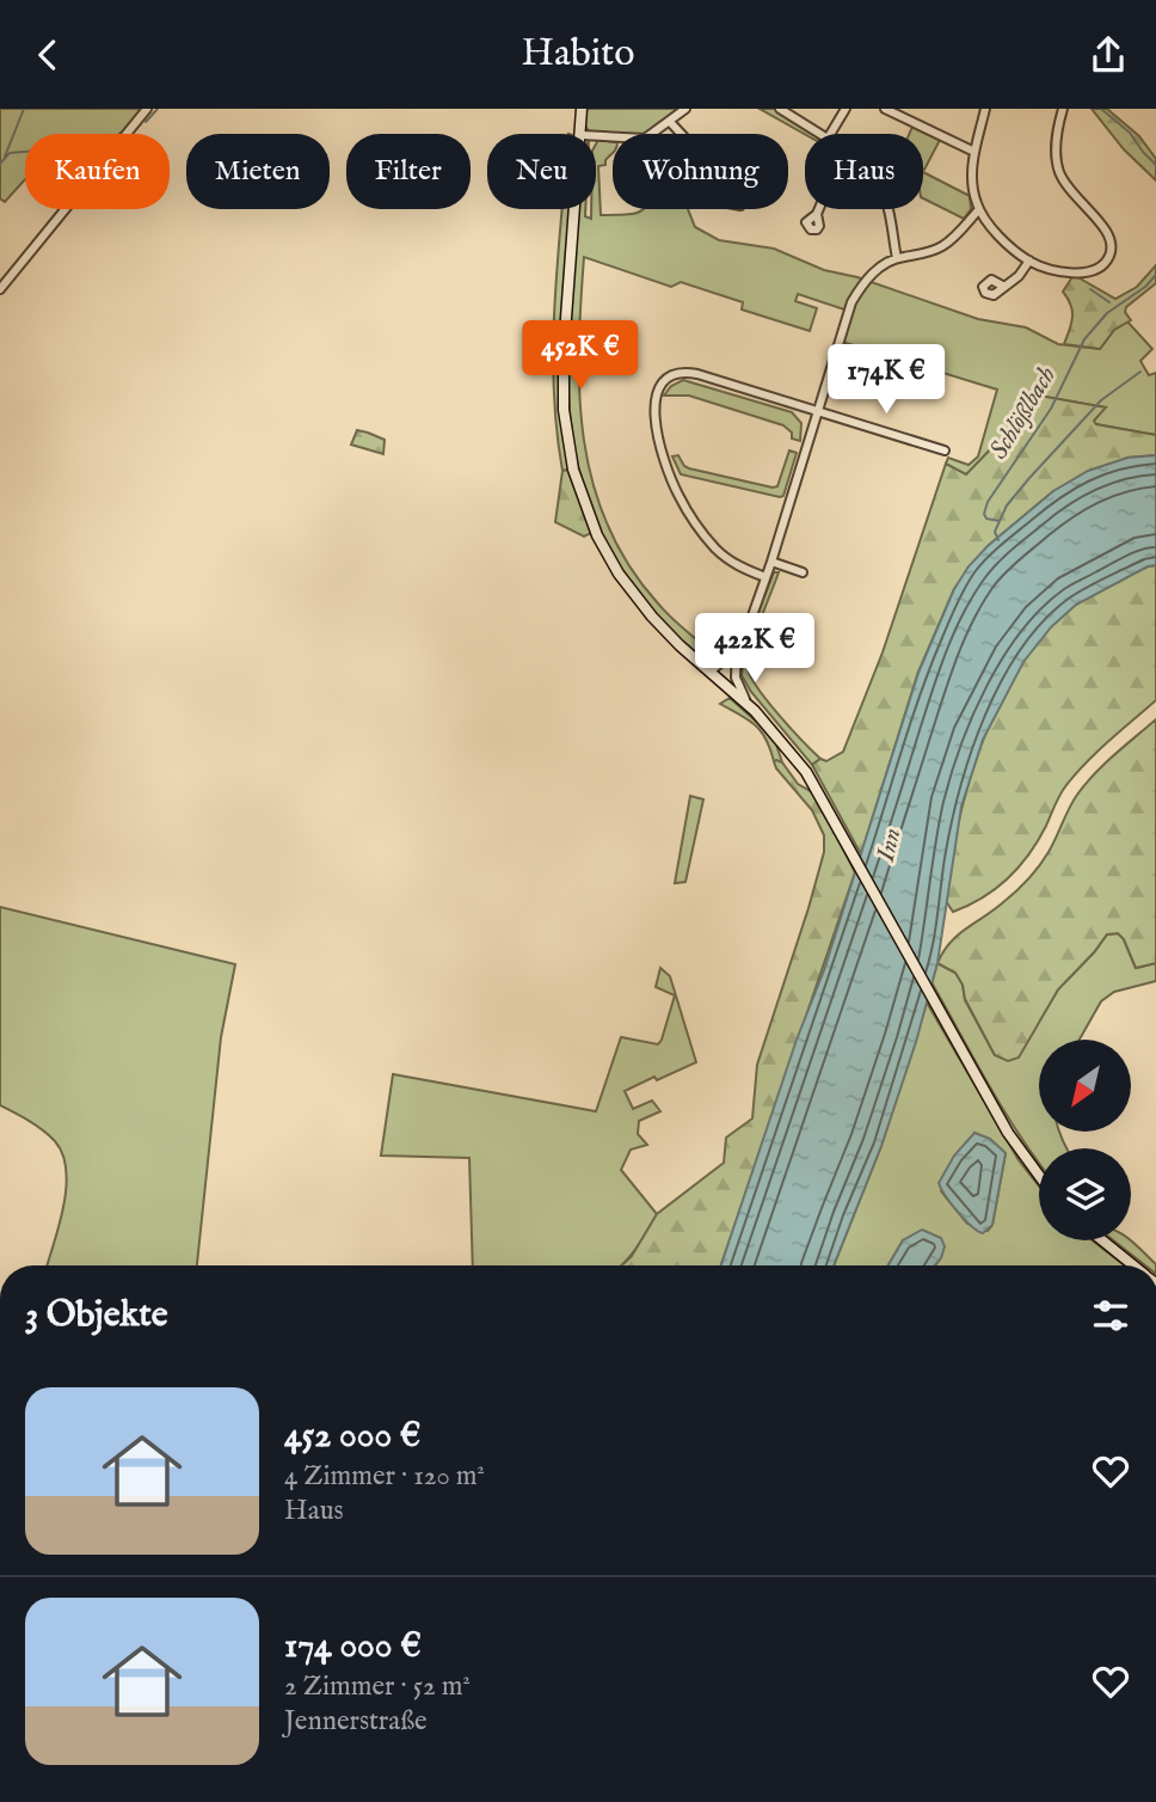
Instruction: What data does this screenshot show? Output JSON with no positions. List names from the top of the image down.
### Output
{
  "water": ["Schlößlbach", "Inn"],
  "north": "bottom left",
  "page": {
    "header": "Habito",
    "chip": [
      "Kaufen",
      "Mieten",
      "Filter",
      "Neu",
      "Wohnung",
      "Haus"
    ],
    "price": ["452K €", "174K €", "422K €"],
    "heading": "3 Objekte",
    "list": [
      {
        "name": "452 000 €",
        "note": "4 Zimmer · 120 m² · Haus"
      },
      {
        "name": "174 000 €",
        "note": "2 Zimmer · 52 m² · Jennerstraße"
      }
    ]
  }
}
